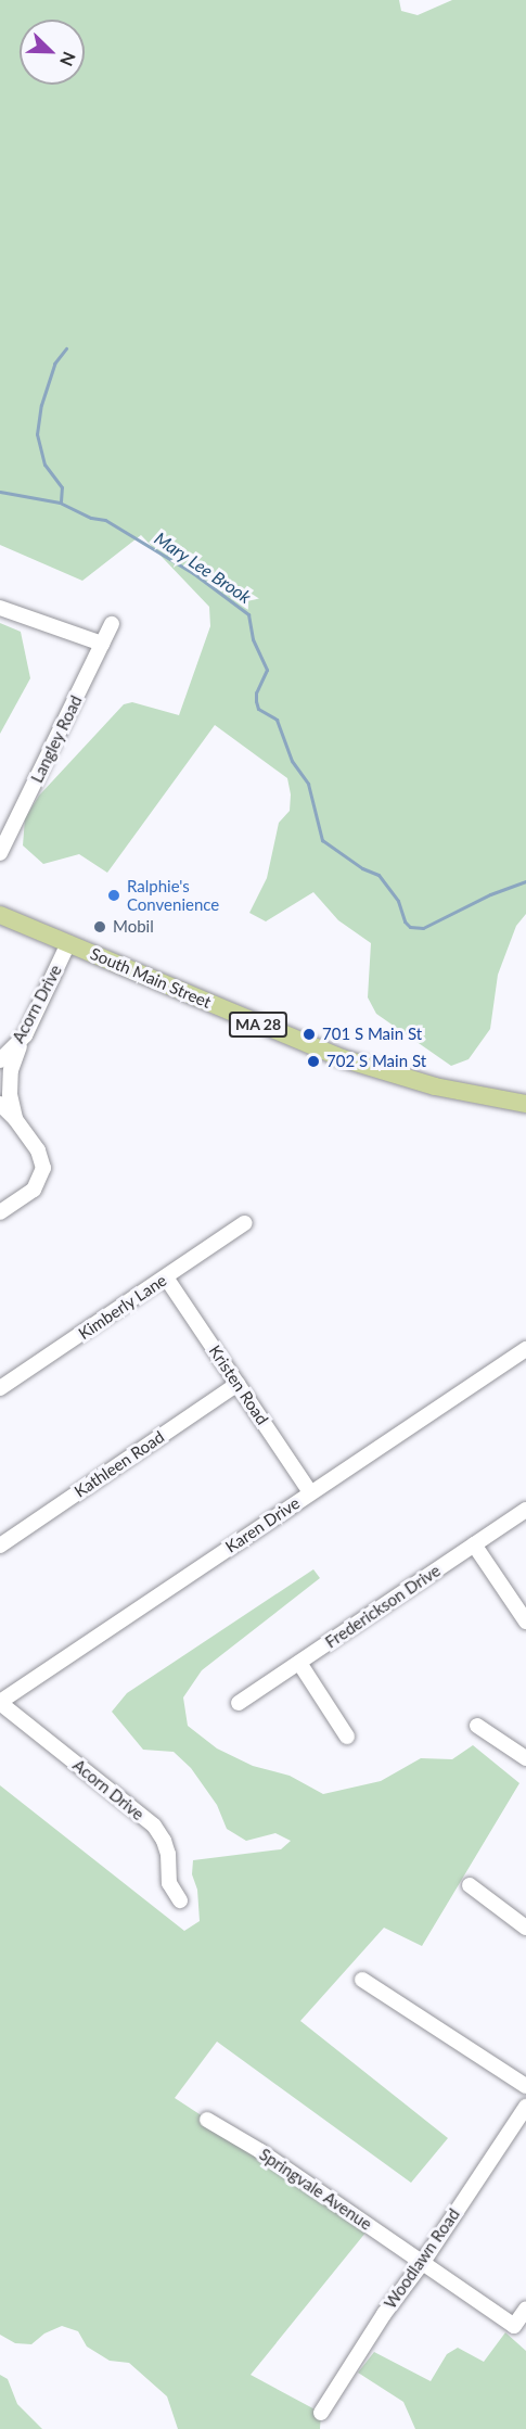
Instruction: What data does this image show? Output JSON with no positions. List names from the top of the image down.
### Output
{
  "streets": {
    "main road": ["South Main Street", "MA 28"],
    "street": [
      "Langley Road",
      "Acorn Drive",
      "Kimberly Lane",
      "Kristen Road",
      "Kathleen Road",
      "Karen Drive",
      "Frederickson Drive",
      "Springvale Avenue",
      "Woodlawn Road"
    ]
  },
  "crossings": [
    ["South Main Street", "Acorn Drive"],
    ["Acorn Drive", "Karen Drive"],
    ["Kimberly Lane", "Kristen Road"],
    ["Kristen Road", "Kathleen Road"],
    ["Kristen Road", "Karen Drive"],
    ["Springvale Avenue", "Woodlawn Road"]
  ],
  "water": ["Mary Lee Brook"],
  "places": [
    "Ralphie's Convenience",
    "Mobil",
    "701 S Main St",
    "702 S Main St"
  ],
  "north": "bottom right"
}
